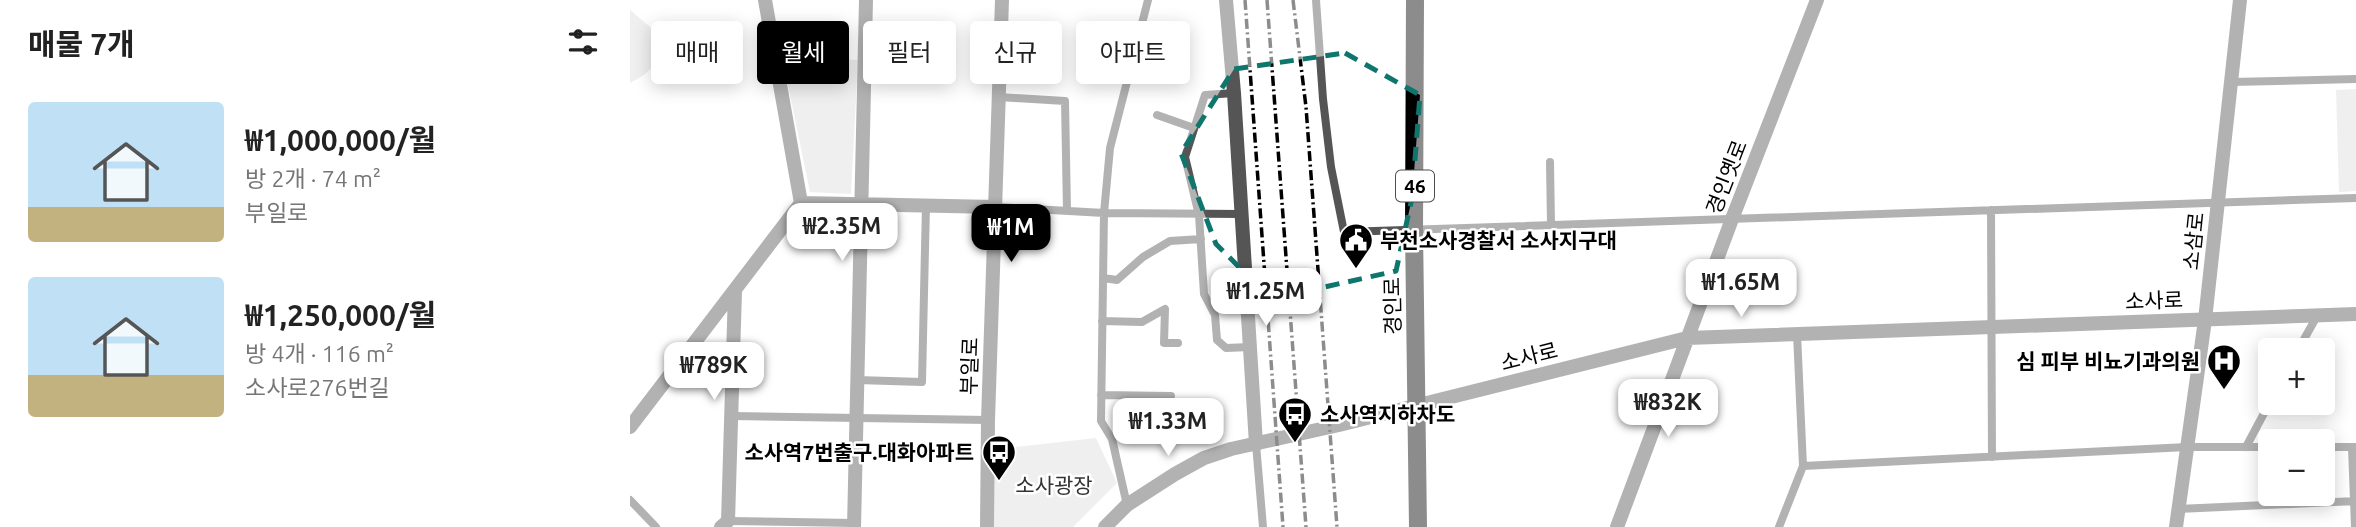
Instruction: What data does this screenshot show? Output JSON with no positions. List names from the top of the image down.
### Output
{
  "streets": {
    "main road": ["46", "경인로"],
    "street": [
      "경인옛로",
      "소삼로",
      "소사로",
      "부일로"
    ]
  },
  "crossings": [
    ["경인옛로", "소사로"],
    ["소삼로", "소사로"]
  ],
  "parks": ["소사광장"],
  "places": {
    "public building": ["부천소사경찰서 소사지구대"],
    "hospital": ["심 피부 비뇨기과의원"],
    "bus stop": ["소사역지하차도", "소사역7번출구.대화아파트"]
  },
  "page": {
    "heading": "매물 7개",
    "chip": [
      "매매",
      "월세",
      "필터",
      "신규",
      "아파트"
    ],
    "list": [
      {
        "name": "₩1,000,000/월",
        "note": "방 2개 · 74 m² · 부일로"
      },
      {
        "name": "₩1,250,000/월",
        "note": "방 4개 · 116 m² · 소사로276번길"
      }
    ],
    "price": [
      "₩2.35M",
      "₩1M",
      "₩1.65M",
      "₩1.25M",
      "₩789K",
      "₩832K",
      "₩1.33M"
    ],
    "map_buttons": ["+", "−"]
  }
}
